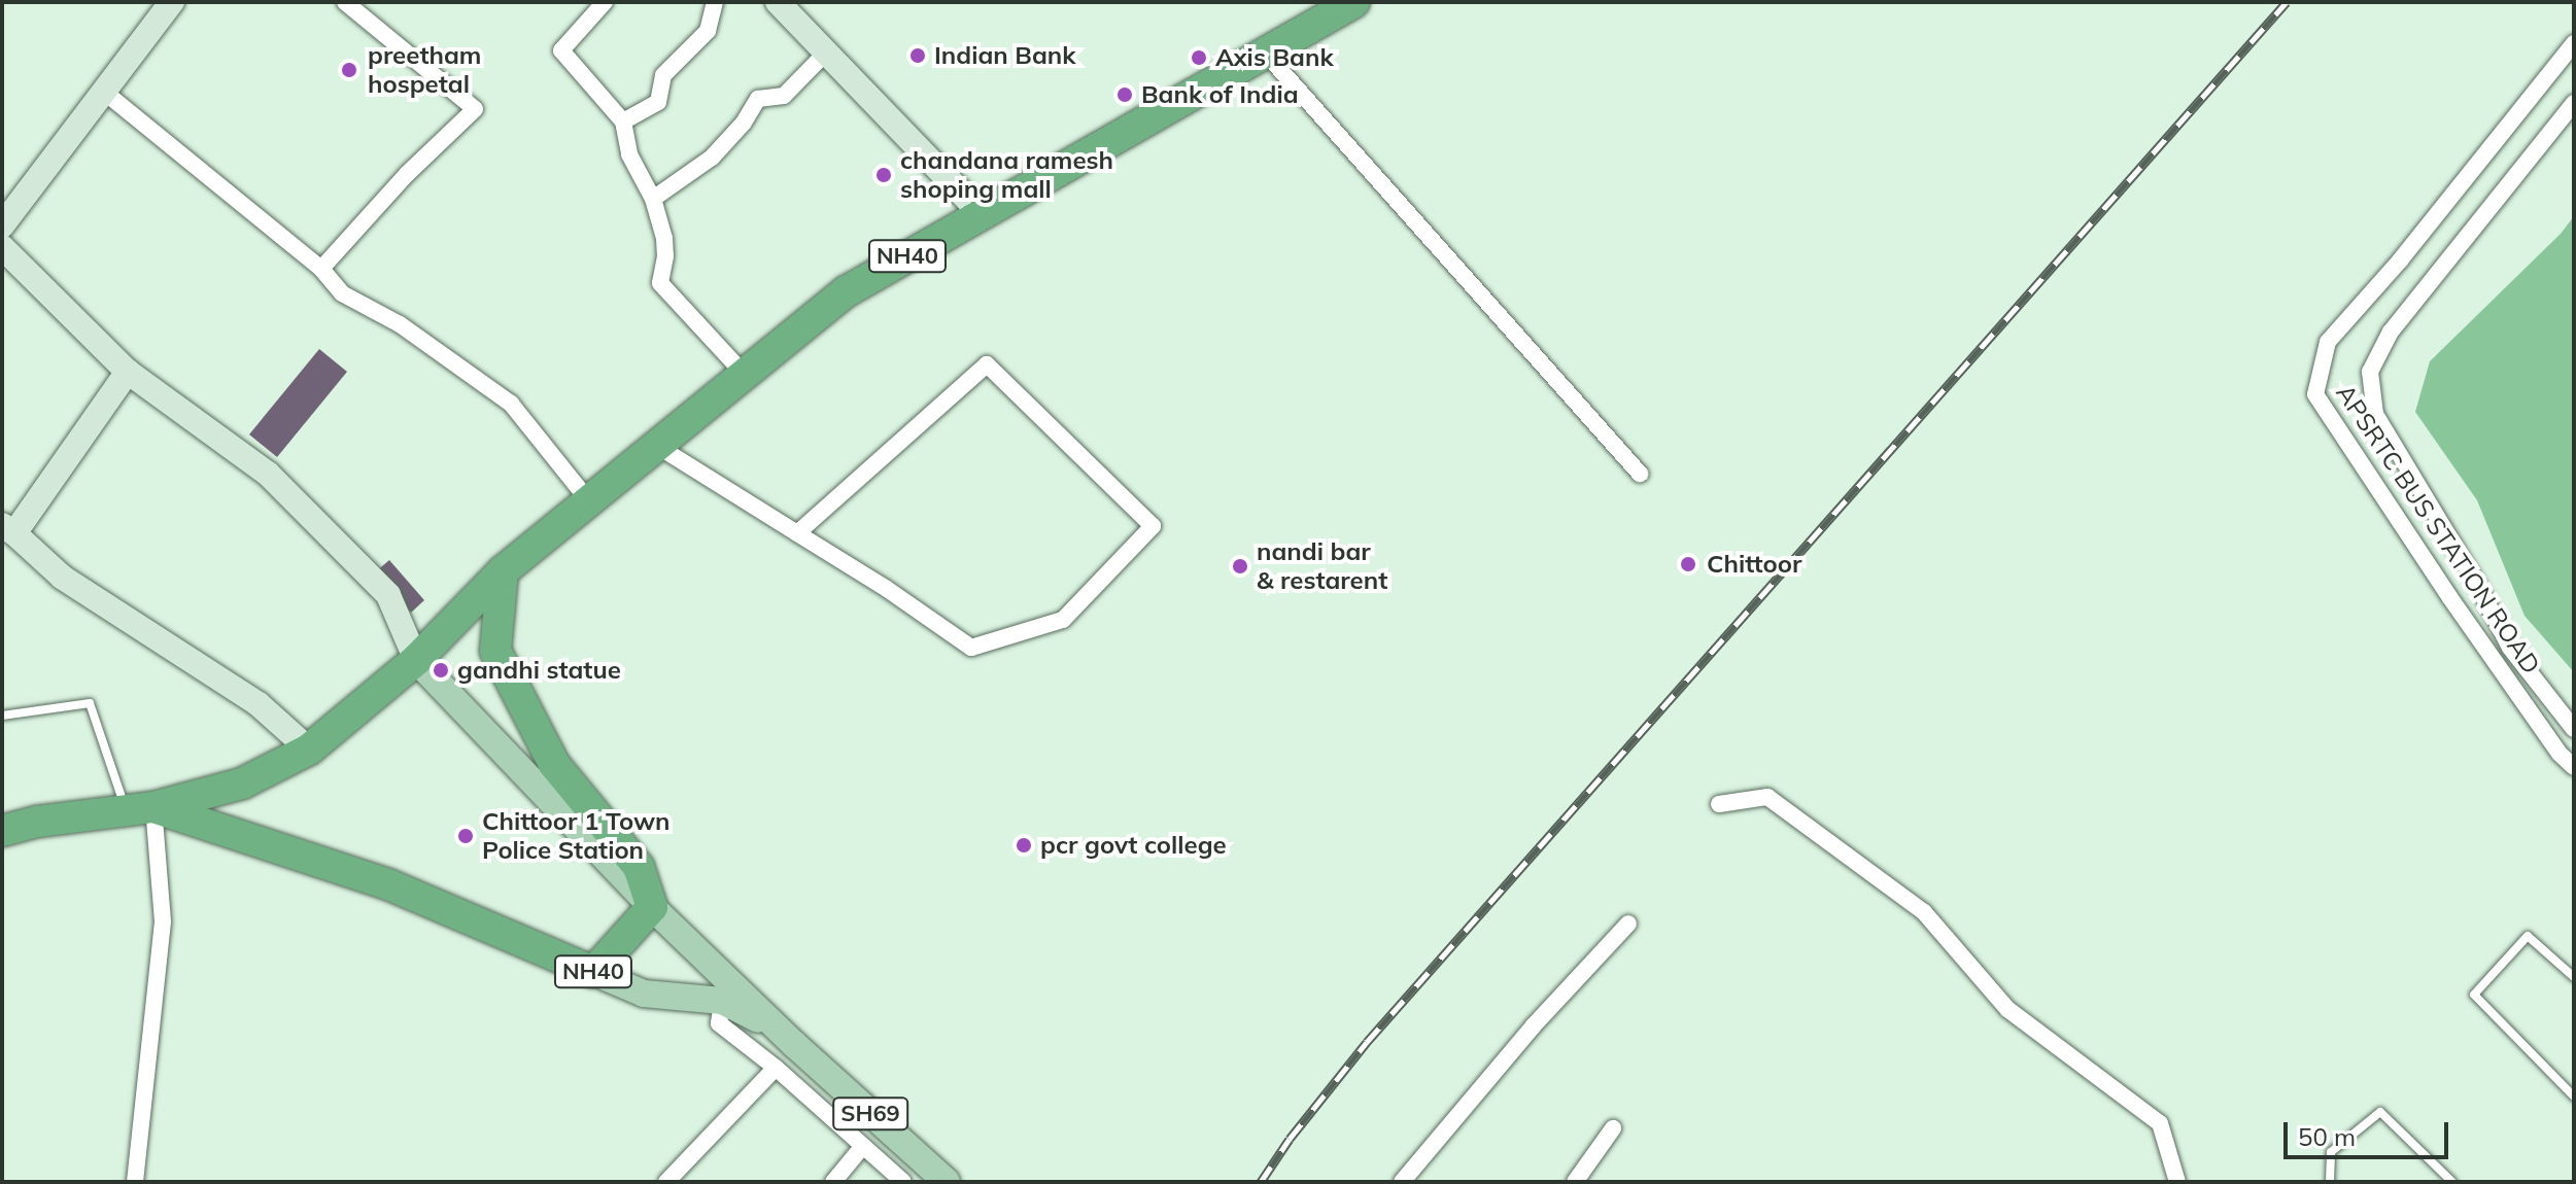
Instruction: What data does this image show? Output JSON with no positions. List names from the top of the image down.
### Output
{
  "streets": {
    "highway": ["NH40"],
    "main road": ["SH69"],
    "street": ["APSRTC BUS STATION ROAD"]
  },
  "crossings": [
    ["NH40", "SH69"]
  ],
  "places": [
    "Indian Bank",
    "Axis Bank",
    "preetham hospetal",
    "Bank of India",
    "chandana ramesh shoping mall",
    "Chittoor",
    "nandi bar & restarent",
    "gandhi statue",
    "Chittoor 1 Town Police Station",
    "pcr govt college"
  ],
  "scale_bar": "50 m"
}
